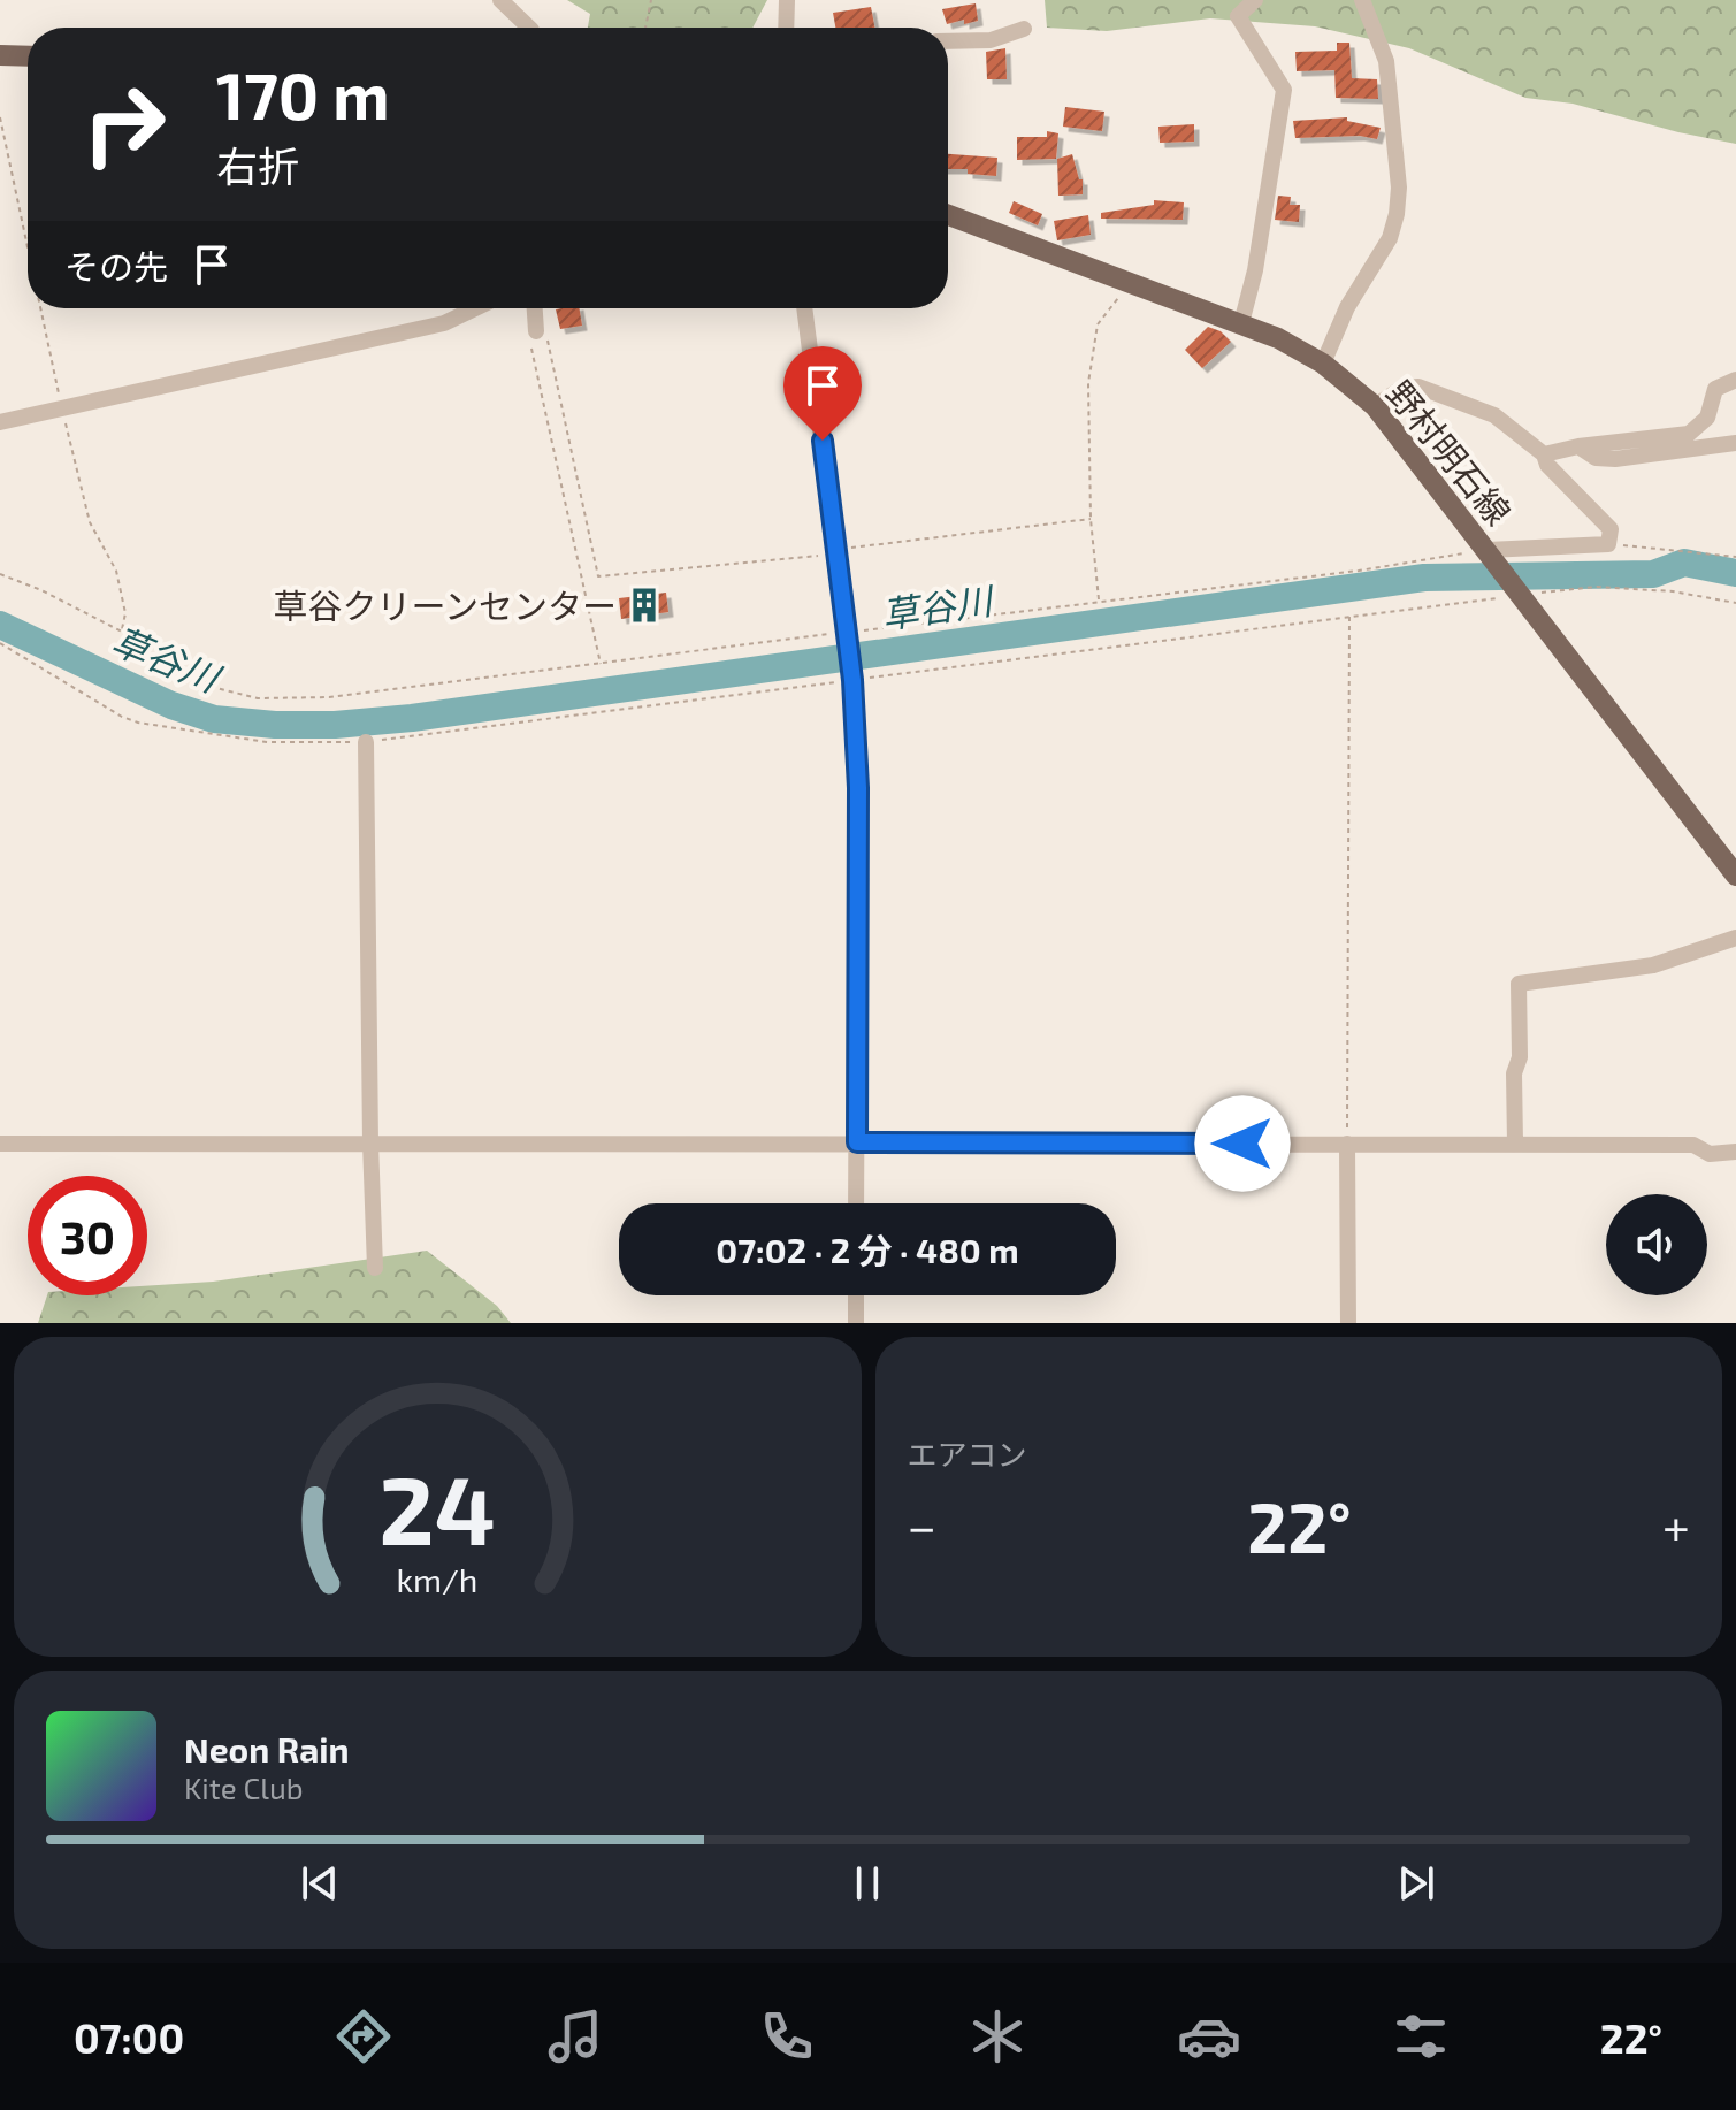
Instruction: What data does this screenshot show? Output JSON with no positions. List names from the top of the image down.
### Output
{
  "streets": {
    "main road": ["野村明石線"]
  },
  "water": ["草谷川"],
  "places": {
    "building": ["草谷クリーンセンター"]
  },
  "page": {
    "turn": ["170 m", "右折"],
    "then": "その先",
    "limit": "30",
    "trip": "07:02 · 2 分 · 480 m",
    "tile": "エアコン",
    "heat": ["−", "22°", "+"],
    "song": ["Neon Rain", "Kite Club"],
    "tabs": ["07:00", "22°"],
    "gauge": ["24", "km/h"]
  }
}
